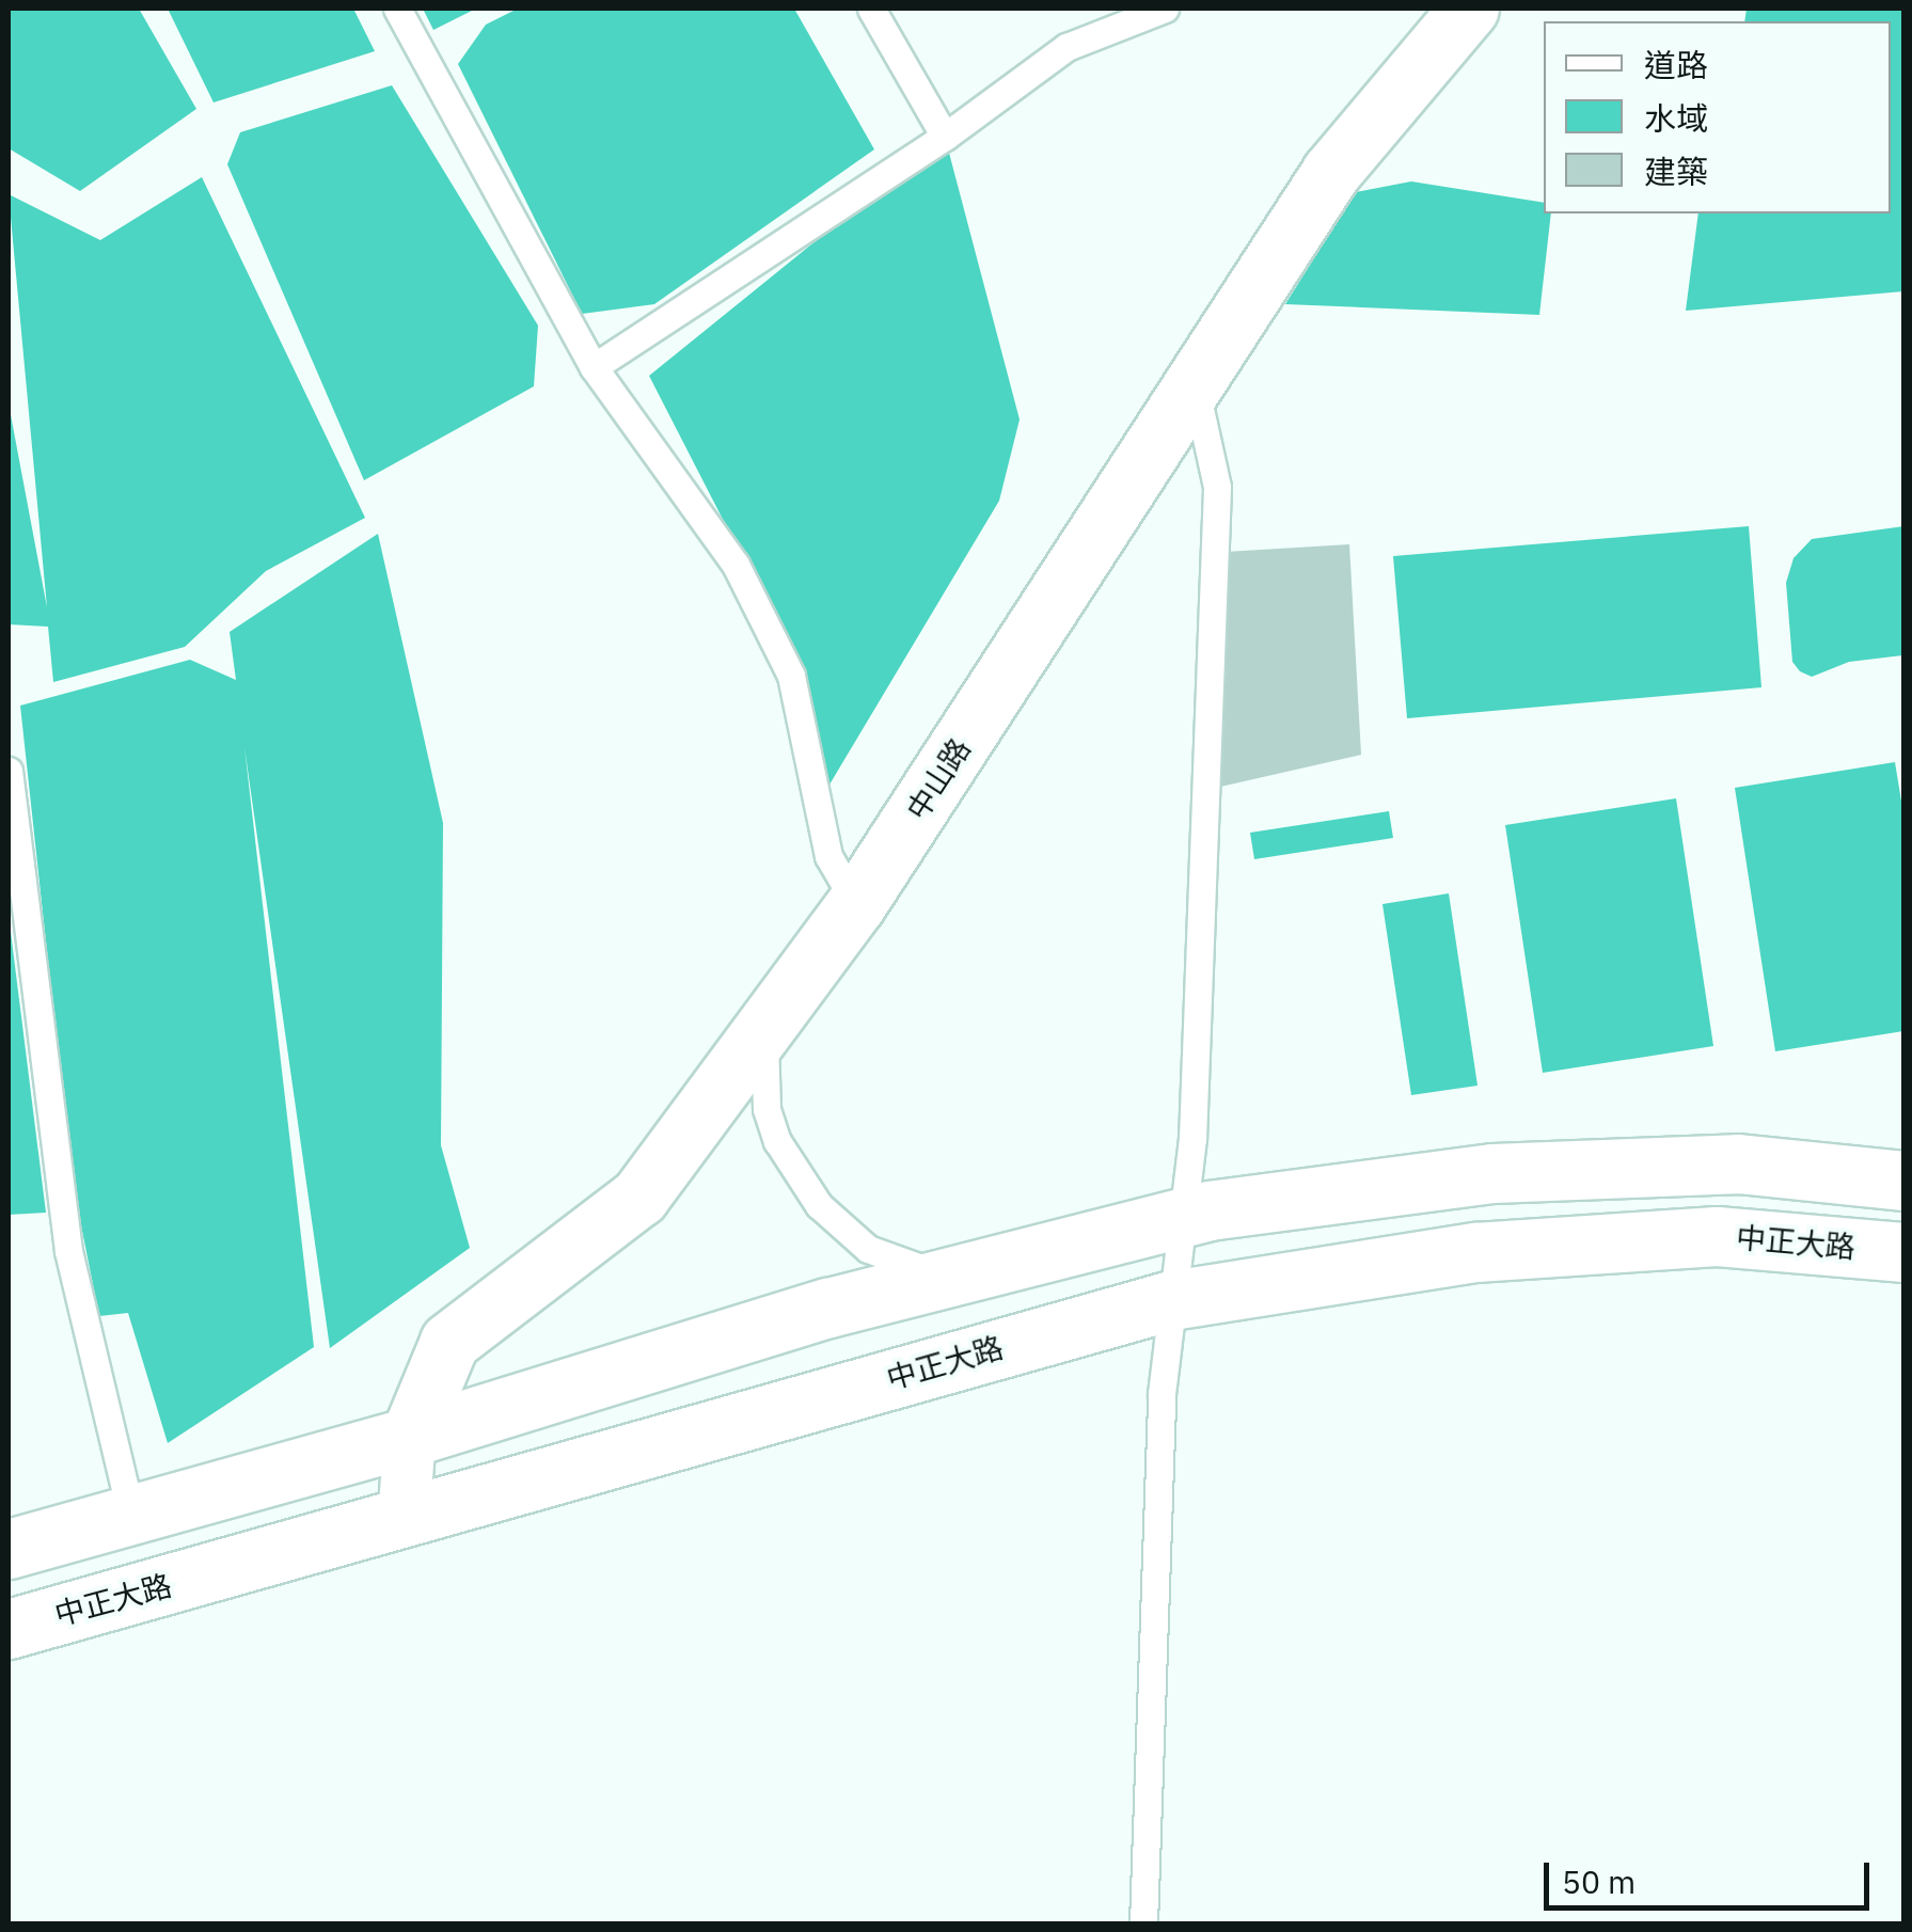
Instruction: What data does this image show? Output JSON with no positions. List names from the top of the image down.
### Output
{
  "streets": {
    "main road": ["中山路", "中正大路"]
  },
  "crossings": [
    ["中山路", "中正大路"]
  ],
  "legend": ["道路", "水域", "建築"],
  "scale_bar": "50 m"
}
